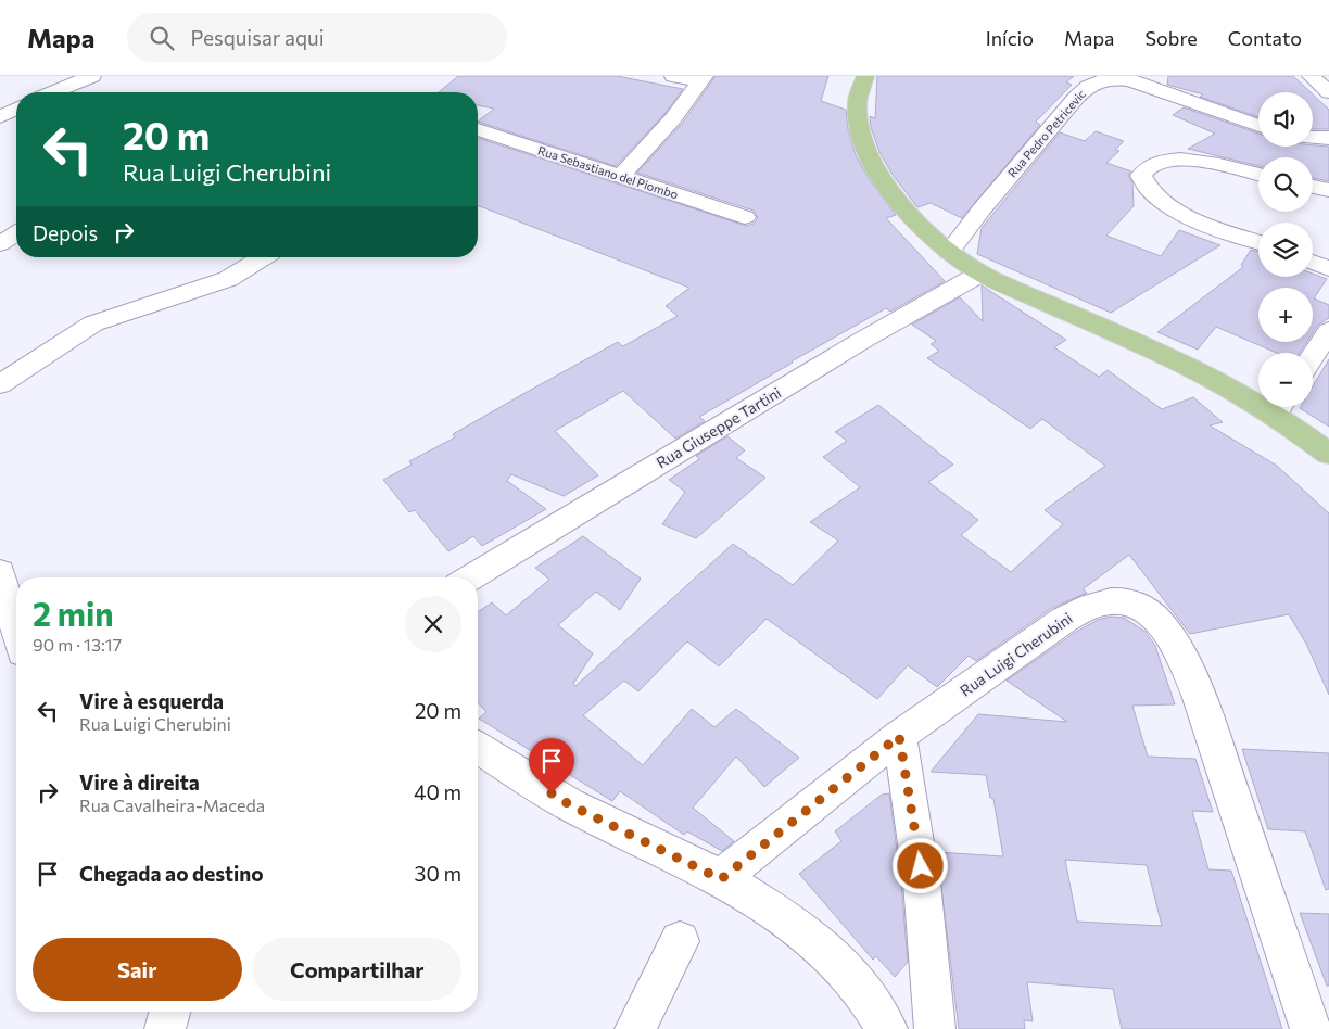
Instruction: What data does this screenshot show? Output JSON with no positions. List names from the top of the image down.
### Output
{
  "streets": {
    "street": [
      "Rua Pedro Petricevic",
      "Rua Sebastiano del Piombo",
      "Rua Giuseppe Tartini",
      "Rua Luigi Cherubini"
    ]
  },
  "page": {
    "header": "Mapa",
    "search": "Pesquisar aqui",
    "nav": [
      "Início",
      "Mapa",
      "Sobre",
      "Contato"
    ],
    "map_buttons": ["+", "−"],
    "turn": ["20 m", "Rua Luigi Cherubini"],
    "then": "Depois",
    "heading": ["2 min", "90 m · 13:17"],
    "list": [
      {
        "name": "Vire à esquerda",
        "note": "Rua Luigi Cherubini",
        "value": "20 m"
      },
      {
        "name": "Vire à direita",
        "note": "Rua Cavalheira-Maceda",
        "value": "40 m"
      },
      {
        "name": "Chegada ao destino",
        "value": "30 m"
      }
    ],
    "buttons": ["Sair", "Compartilhar"]
  }
}
